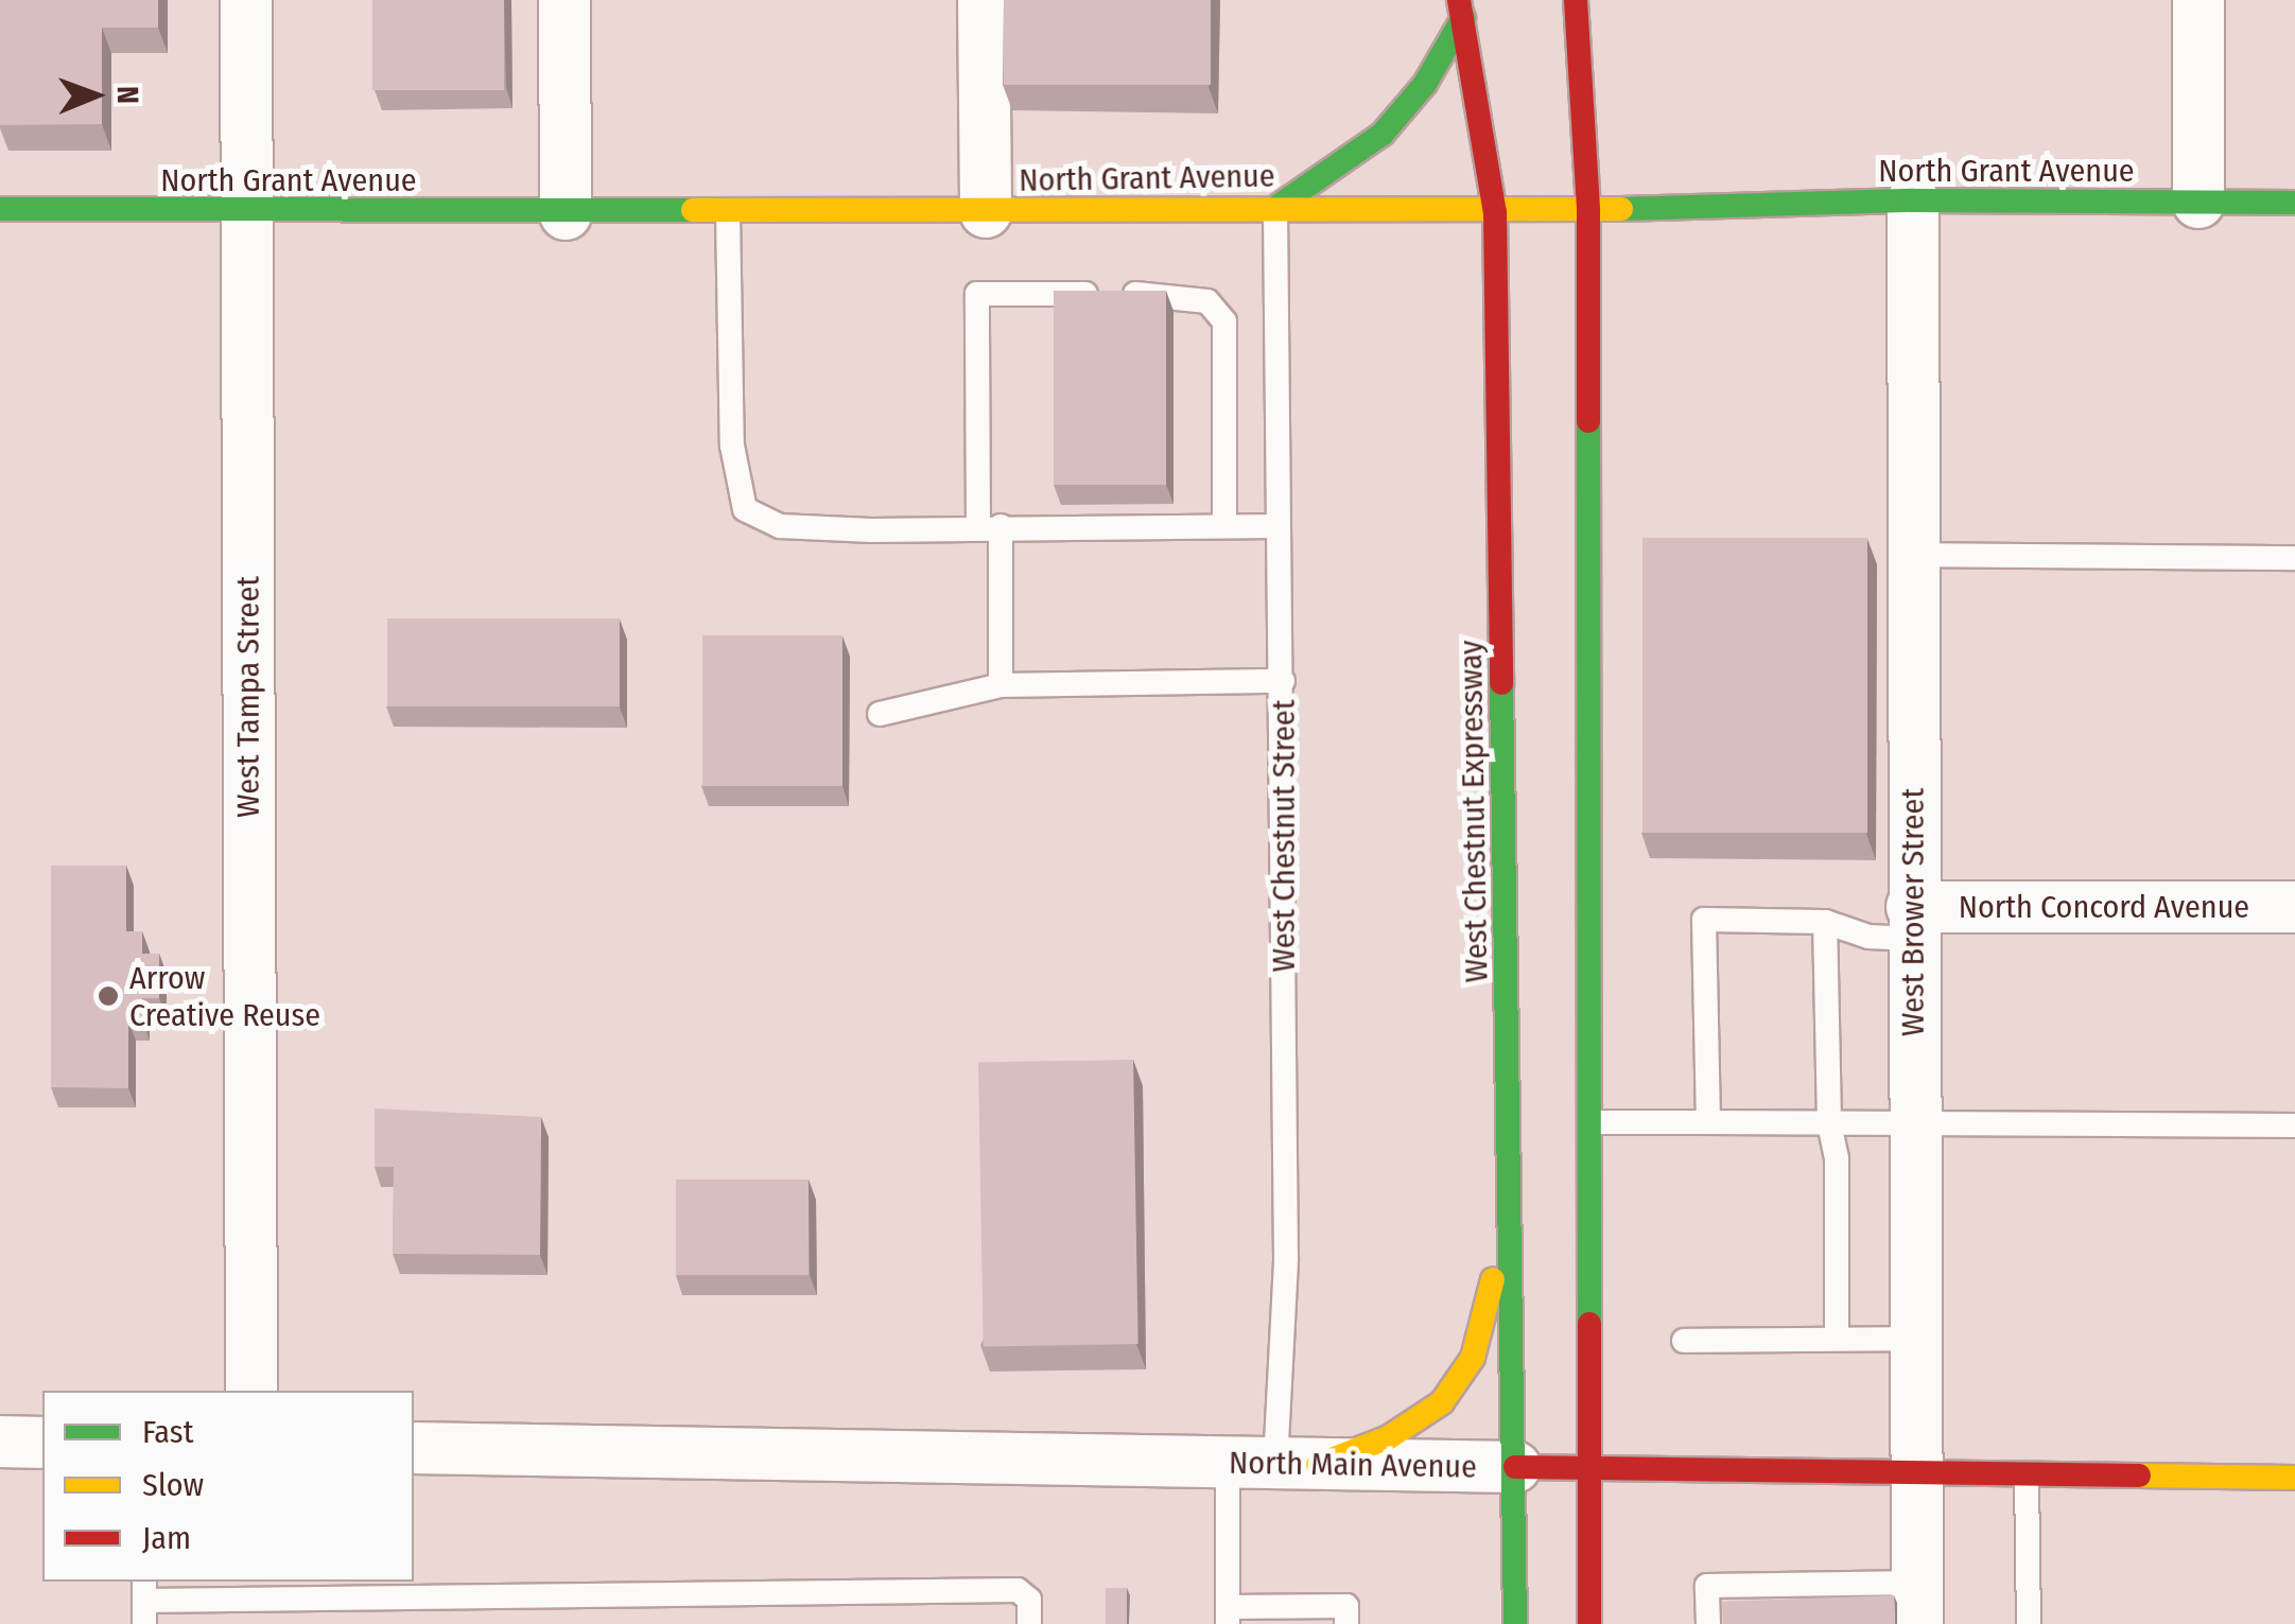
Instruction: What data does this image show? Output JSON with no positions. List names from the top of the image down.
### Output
{
  "streets": {
    "main road": ["North Grant Avenue", "West Chestnut Expressway", "North Main Avenue"],
    "street": ["West Tampa Street", "North Concord Avenue", "West Brower Street"],
    "lane": ["West Chestnut Street"]
  },
  "crossings": [
    ["North Grant Avenue", "West Tampa Street"],
    ["North Grant Avenue", "West Chestnut Expressway"],
    ["North Grant Avenue", "West Chestnut Street"],
    ["North Grant Avenue", "West Brower Street"],
    ["West Chestnut Expressway", "North Main Avenue"],
    ["West Chestnut Street", "North Main Avenue"],
    ["North Concord Avenue", "West Brower Street"],
    ["West Brower Street", "North Main Avenue"]
  ],
  "places": ["Arrow Creative Reuse"],
  "legend": ["Fast", "Slow", "Jam"],
  "north": "right"
}
